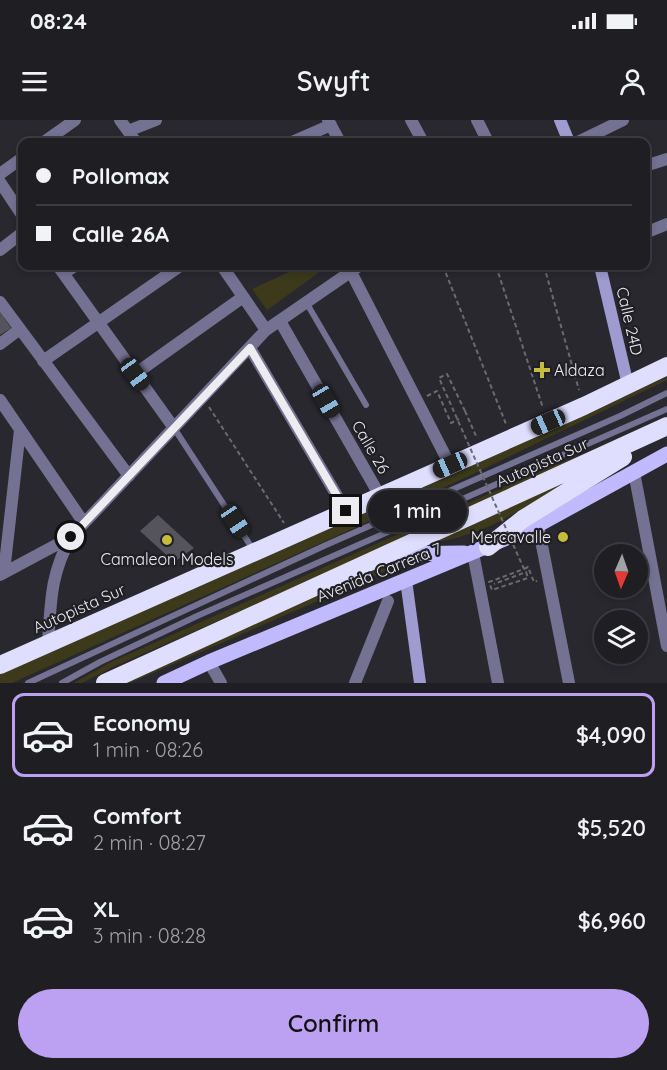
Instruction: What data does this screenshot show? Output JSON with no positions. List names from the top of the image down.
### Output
{
  "streets": {
    "highway": ["Autopista Sur"],
    "main road": ["Avenida Carrera 7"],
    "street": ["Calle 24D", "Calle 26"]
  },
  "crossings": [
    ["Calle 24D", "Autopista Sur"],
    ["Calle 26", "Autopista Sur"]
  ],
  "places": {
    "health": ["Aldaza"],
    "other": ["Mercavalle", "Camaleon Models"]
  },
  "north": "bottom",
  "page": {
    "status": "08:24",
    "header": "Swyft",
    "banner": ["Pollomax", "Calle 26A"],
    "bubble": "1 min",
    "list": [
      {
        "name": "Economy",
        "note": "1 min · 08:26",
        "value": "$4,090"
      },
      {
        "name": "Comfort",
        "note": "2 min · 08:27",
        "value": "$5,520"
      },
      {
        "name": "XL",
        "note": "3 min · 08:28",
        "value": "$6,960"
      }
    ],
    "buttons": "Confirm"
  }
}
